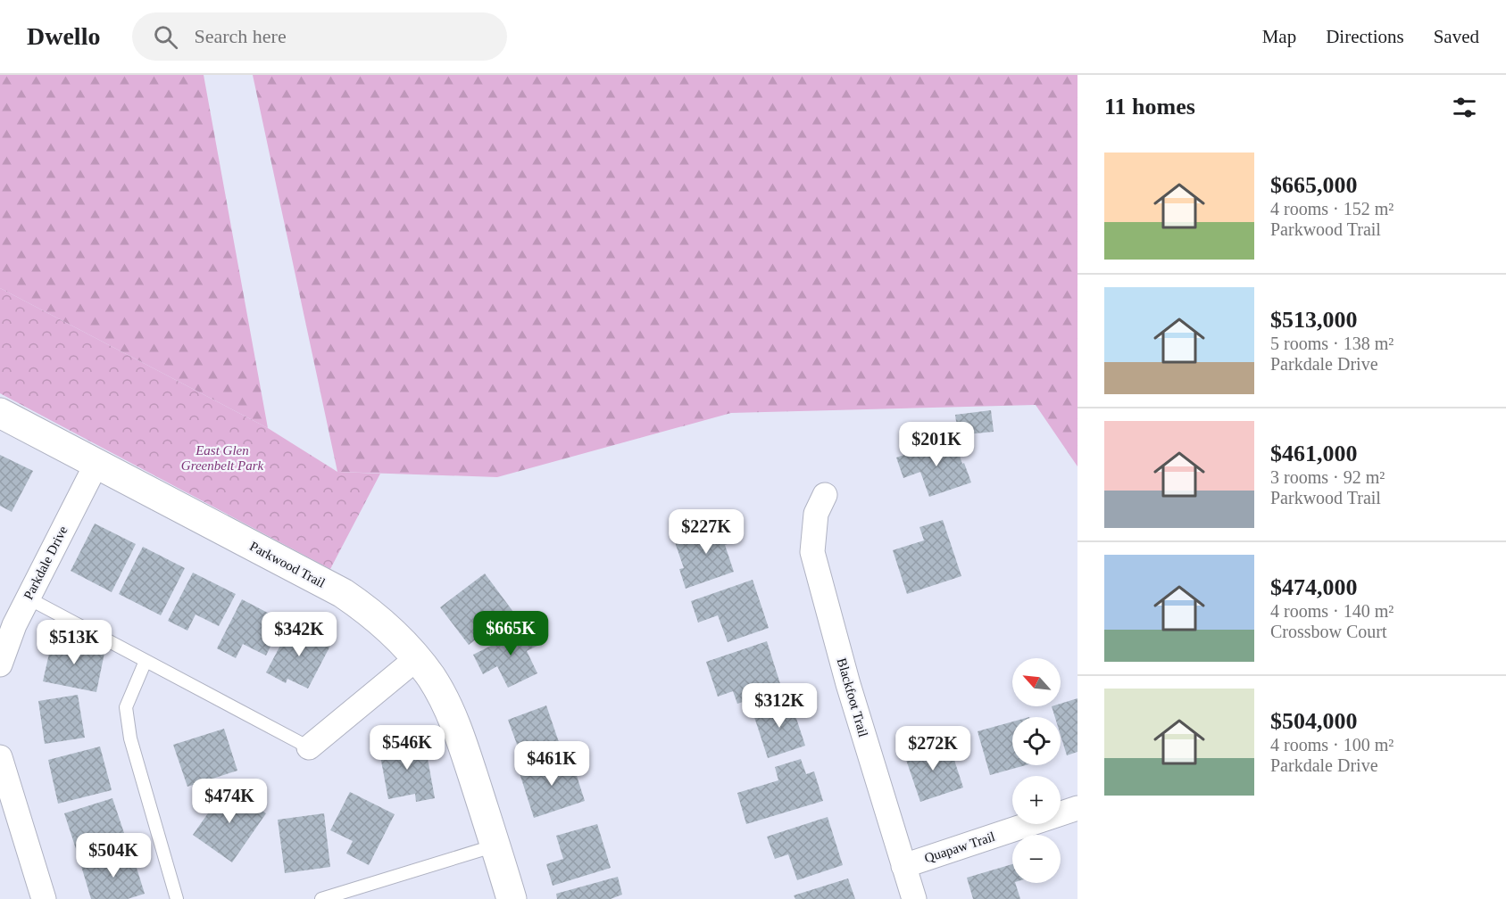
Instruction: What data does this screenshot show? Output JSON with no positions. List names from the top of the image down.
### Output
{
  "streets": {
    "street": [
      "Parkdale Drive",
      "Parkwood Trail",
      "Blackfoot Trail",
      "Quapaw Trail"
    ]
  },
  "crossings": [
    ["Parkdale Drive", "Parkwood Trail"],
    ["Blackfoot Trail", "Quapaw Trail"]
  ],
  "parks": ["East Glen Greenbelt Park"],
  "north": "top left",
  "page": {
    "header": "Dwello",
    "search": "Search here",
    "nav": ["Map", "Directions", "Saved"],
    "heading": "11 homes",
    "list": [
      {
        "name": "$665,000",
        "note": "4 rooms · 152 m² · Parkwood Trail"
      },
      {
        "name": "$513,000",
        "note": "5 rooms · 138 m² · Parkdale Drive"
      },
      {
        "name": "$461,000",
        "note": "3 rooms · 92 m² · Parkwood Trail"
      },
      {
        "name": "$474,000",
        "note": "4 rooms · 140 m² · Crossbow Court"
      },
      {
        "name": "$504,000",
        "note": "4 rooms · 100 m² · Parkdale Drive"
      }
    ],
    "price": [
      "$201K",
      "$227K",
      "$665K",
      "$342K",
      "$513K",
      "$312K",
      "$546K",
      "$272K",
      "$461K",
      "$474K",
      "$504K"
    ],
    "map_buttons": ["+", "−"]
  }
}
